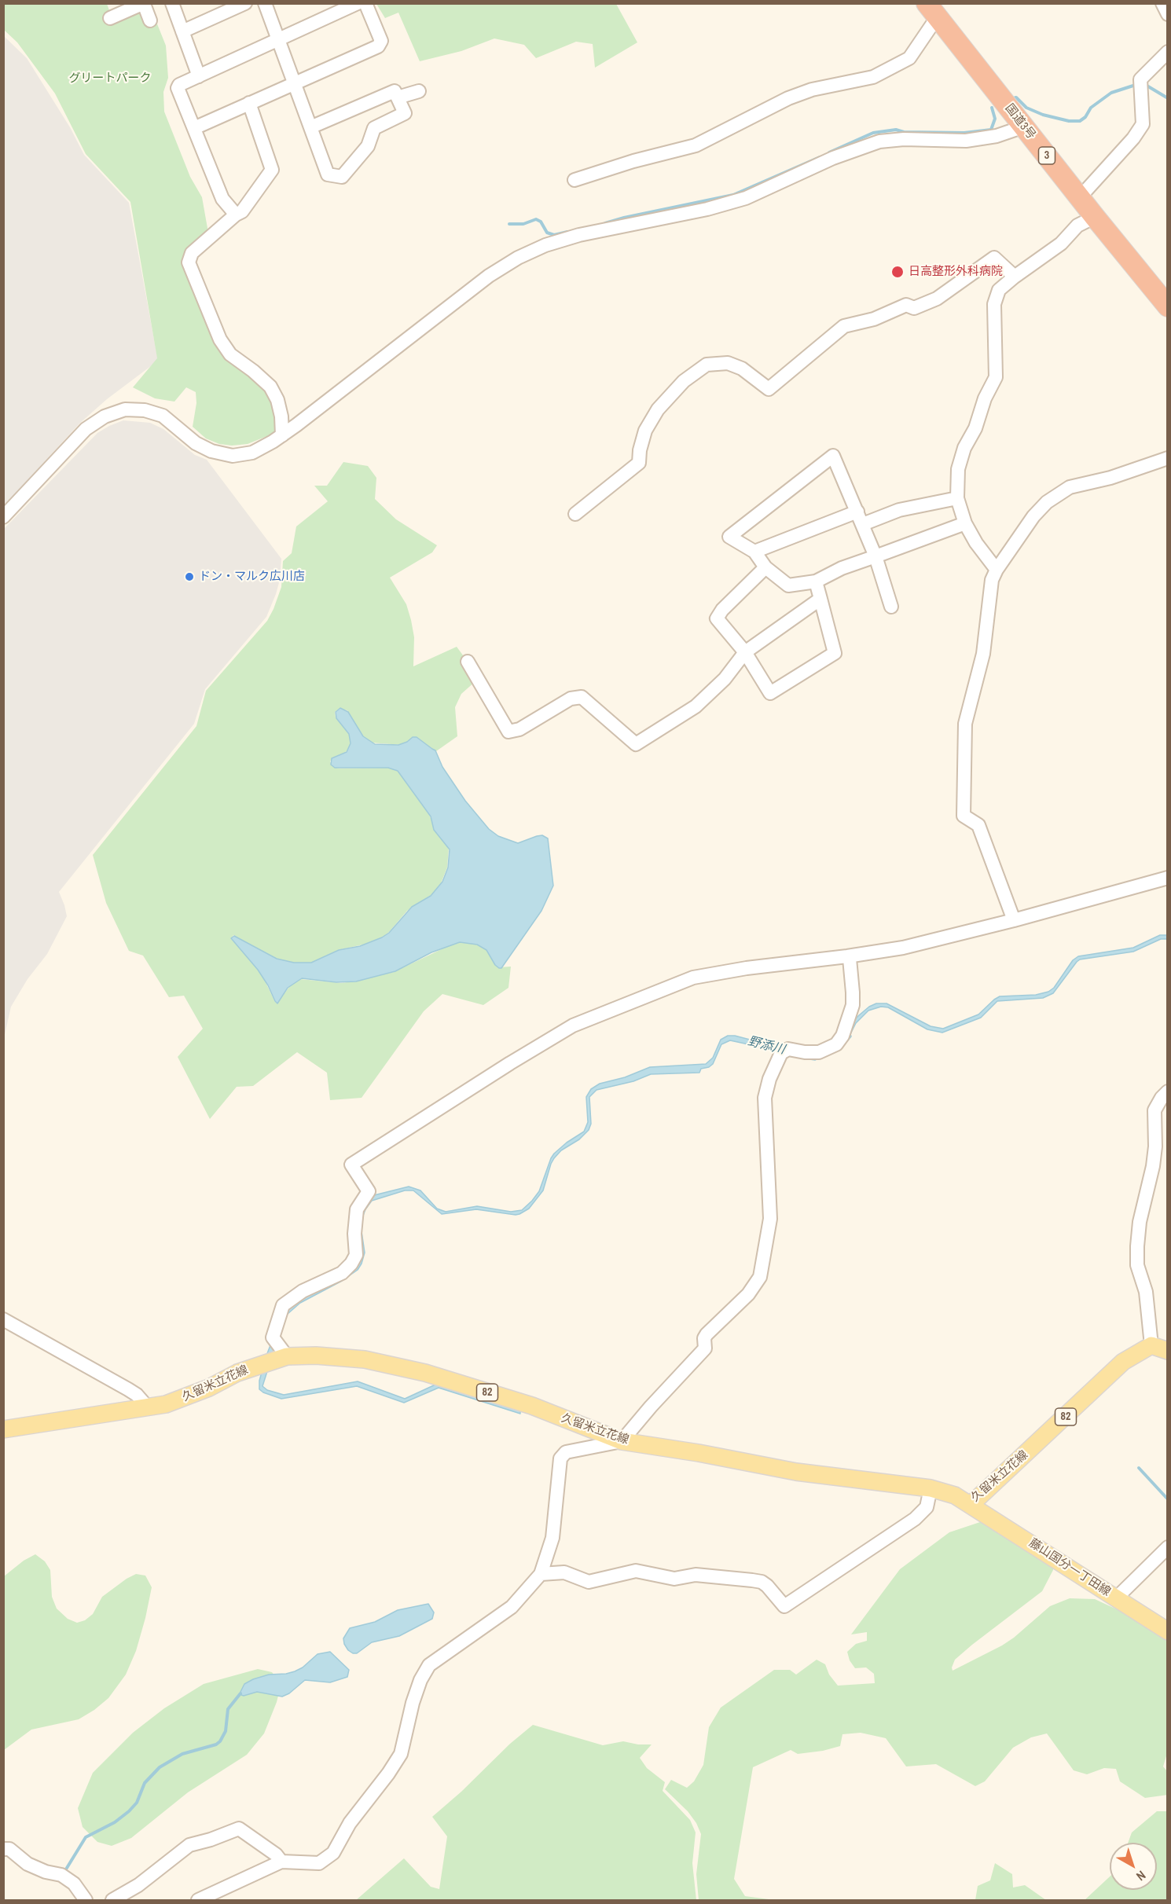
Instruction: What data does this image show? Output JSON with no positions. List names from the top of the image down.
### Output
{
  "streets": {
    "highway": ["国道3号", "3"],
    "main road": ["久留米立花線", "82", "藤山国分一丁田線"]
  },
  "crossings": [
    ["久留米立花線", "藤山国分一丁田線"]
  ],
  "water": ["野添川"],
  "parks": ["グリートパーク"],
  "places": ["日高整形外科病院", "ドン・マルク広川店"],
  "north": "bottom right"
}
